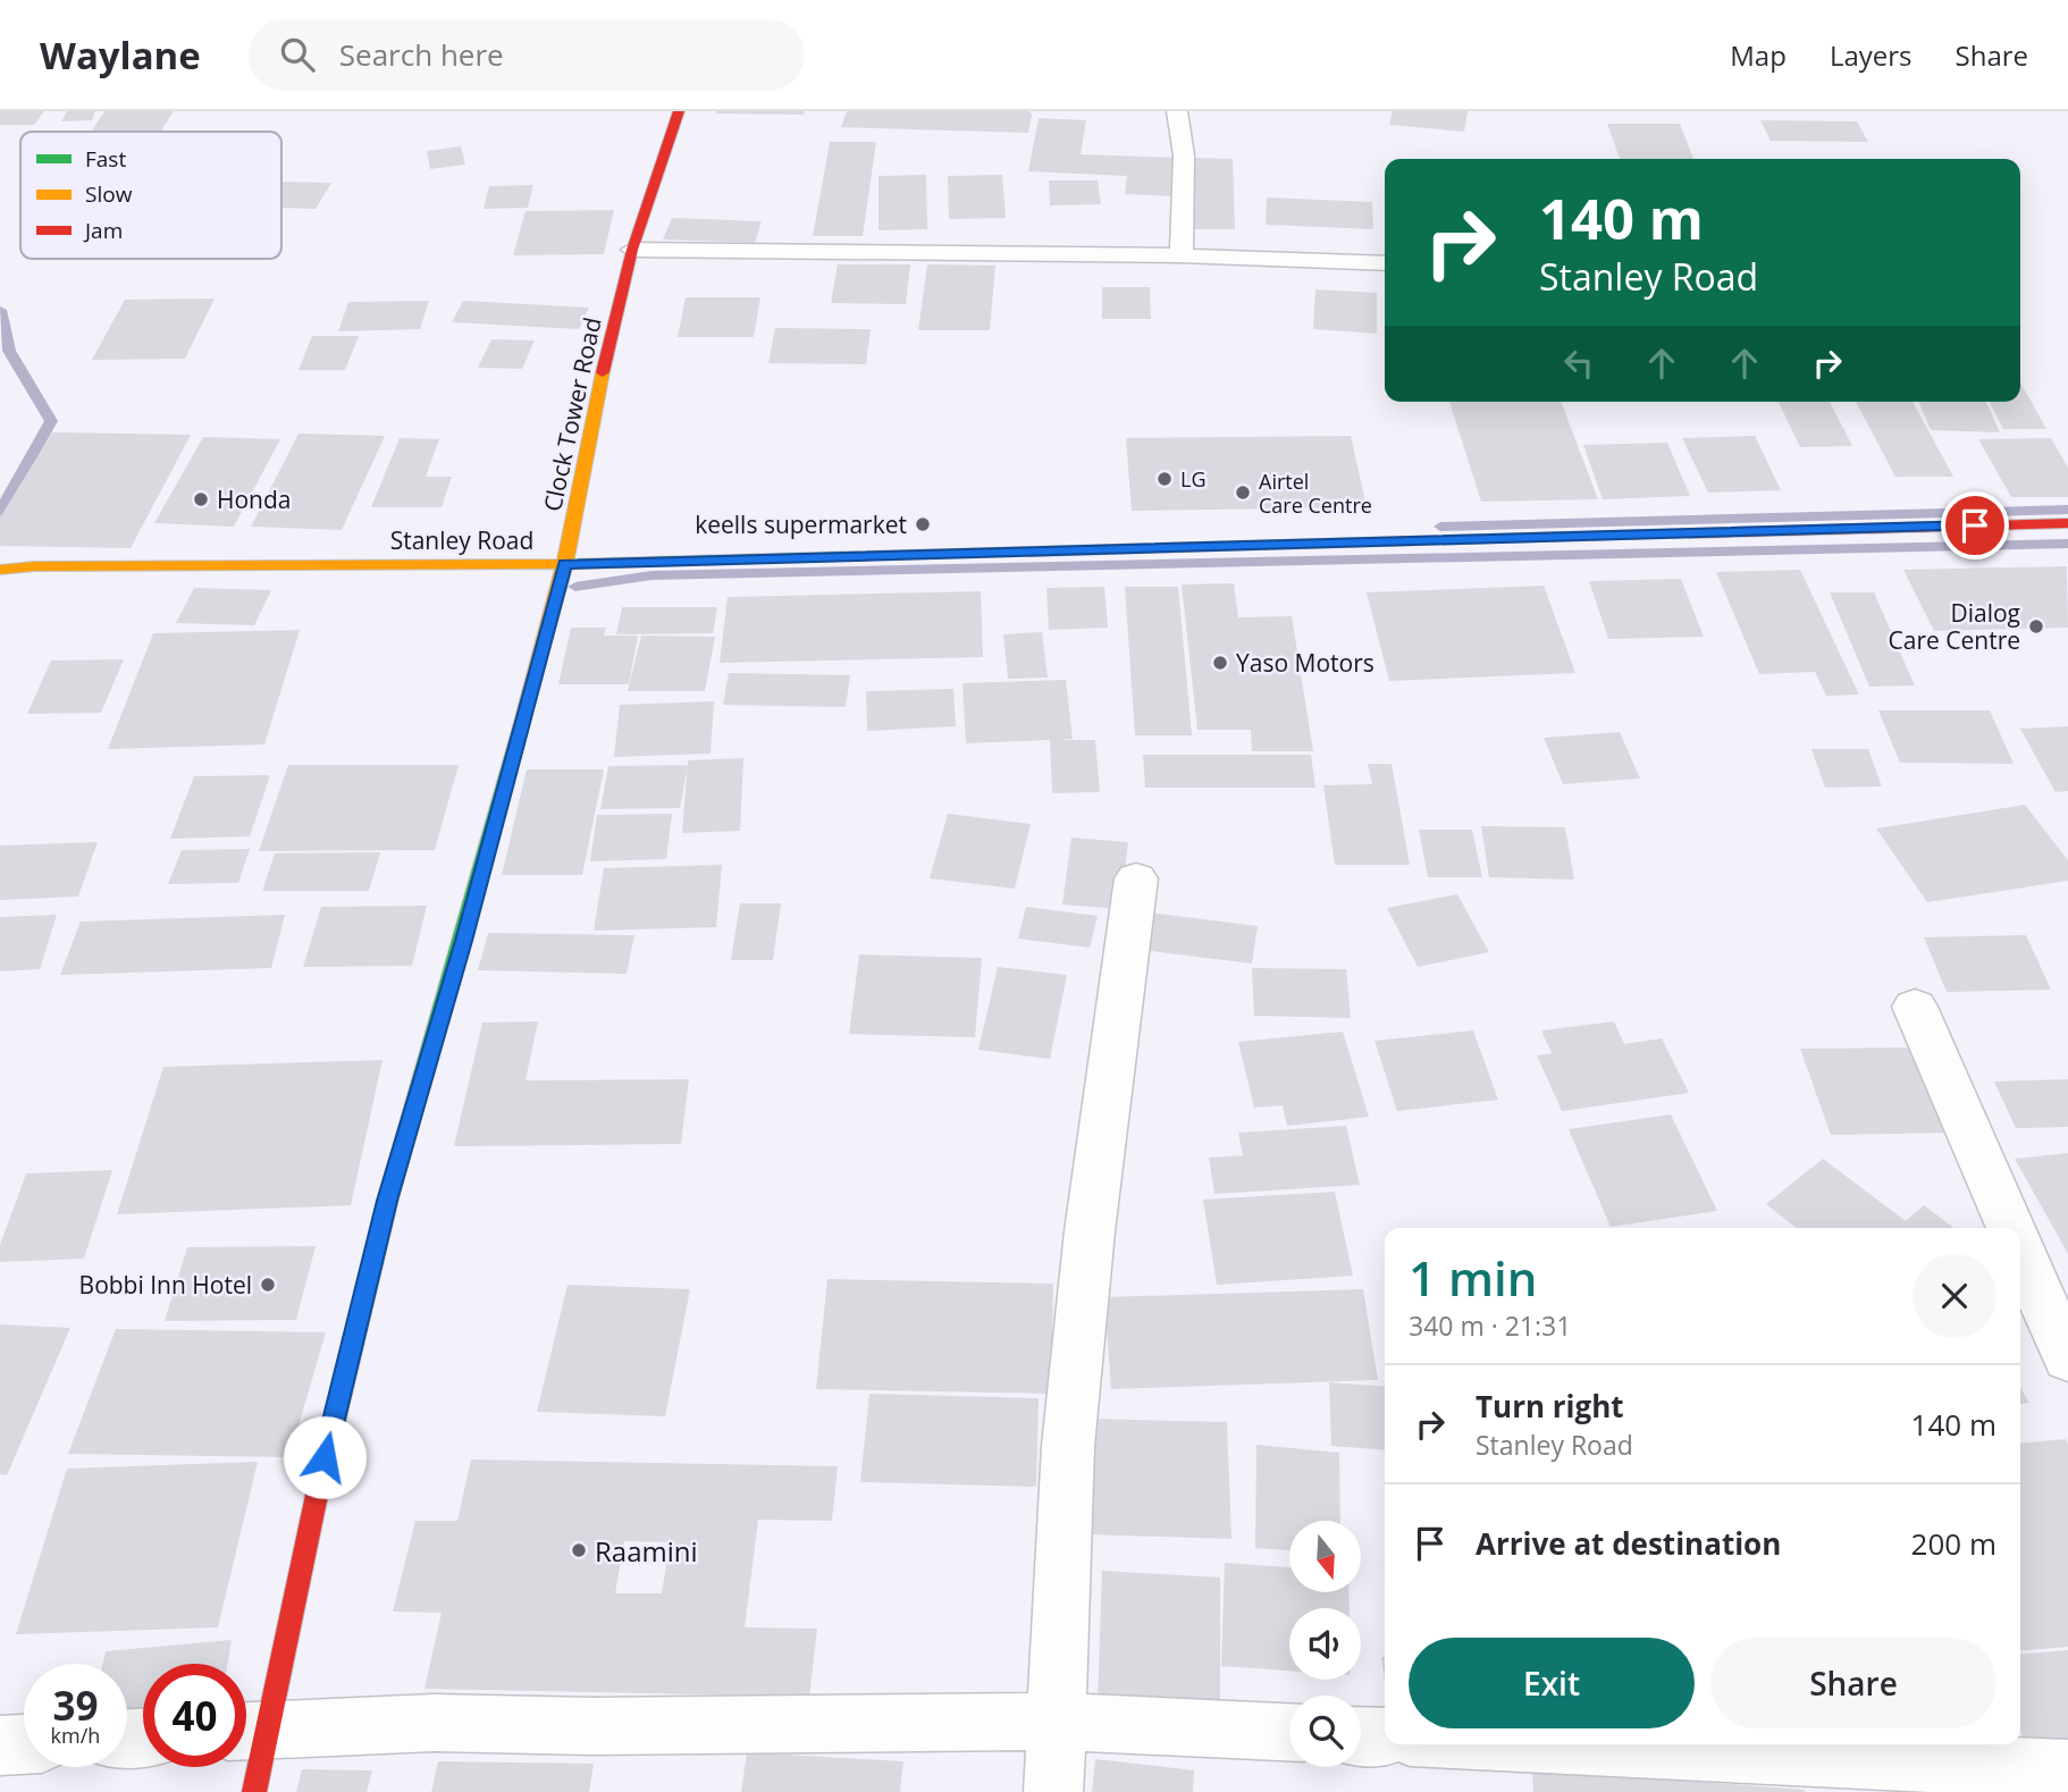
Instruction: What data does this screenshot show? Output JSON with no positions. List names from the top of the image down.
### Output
{
  "streets": {
    "street": ["Clock Tower Road", "Stanley Road"]
  },
  "crossings": [
    ["Clock Tower Road", "Stanley Road"]
  ],
  "places": [
    "LG",
    "Airtel Care Centre",
    "Honda",
    "keells supermarket",
    "Dialog Care Centre",
    "Yaso Motors",
    "Bobbi Inn Hotel",
    "Raamini"
  ],
  "legend": ["Fast", "Slow", "Jam"],
  "north": "bottom",
  "page": {
    "header": "Waylane",
    "search": "Search here",
    "nav": ["Map", "Layers", "Share"],
    "turn": ["140 m", "Stanley Road"],
    "heading": ["1 min", "340 m · 21:31"],
    "list": [
      {
        "name": "Turn right",
        "note": "Stanley Road",
        "value": "140 m"
      },
      {
        "name": "Arrive at destination",
        "value": "200 m"
      }
    ],
    "buttons": ["Exit", "Share"],
    "speed": "39 km/h",
    "limit": "40"
  }
}
